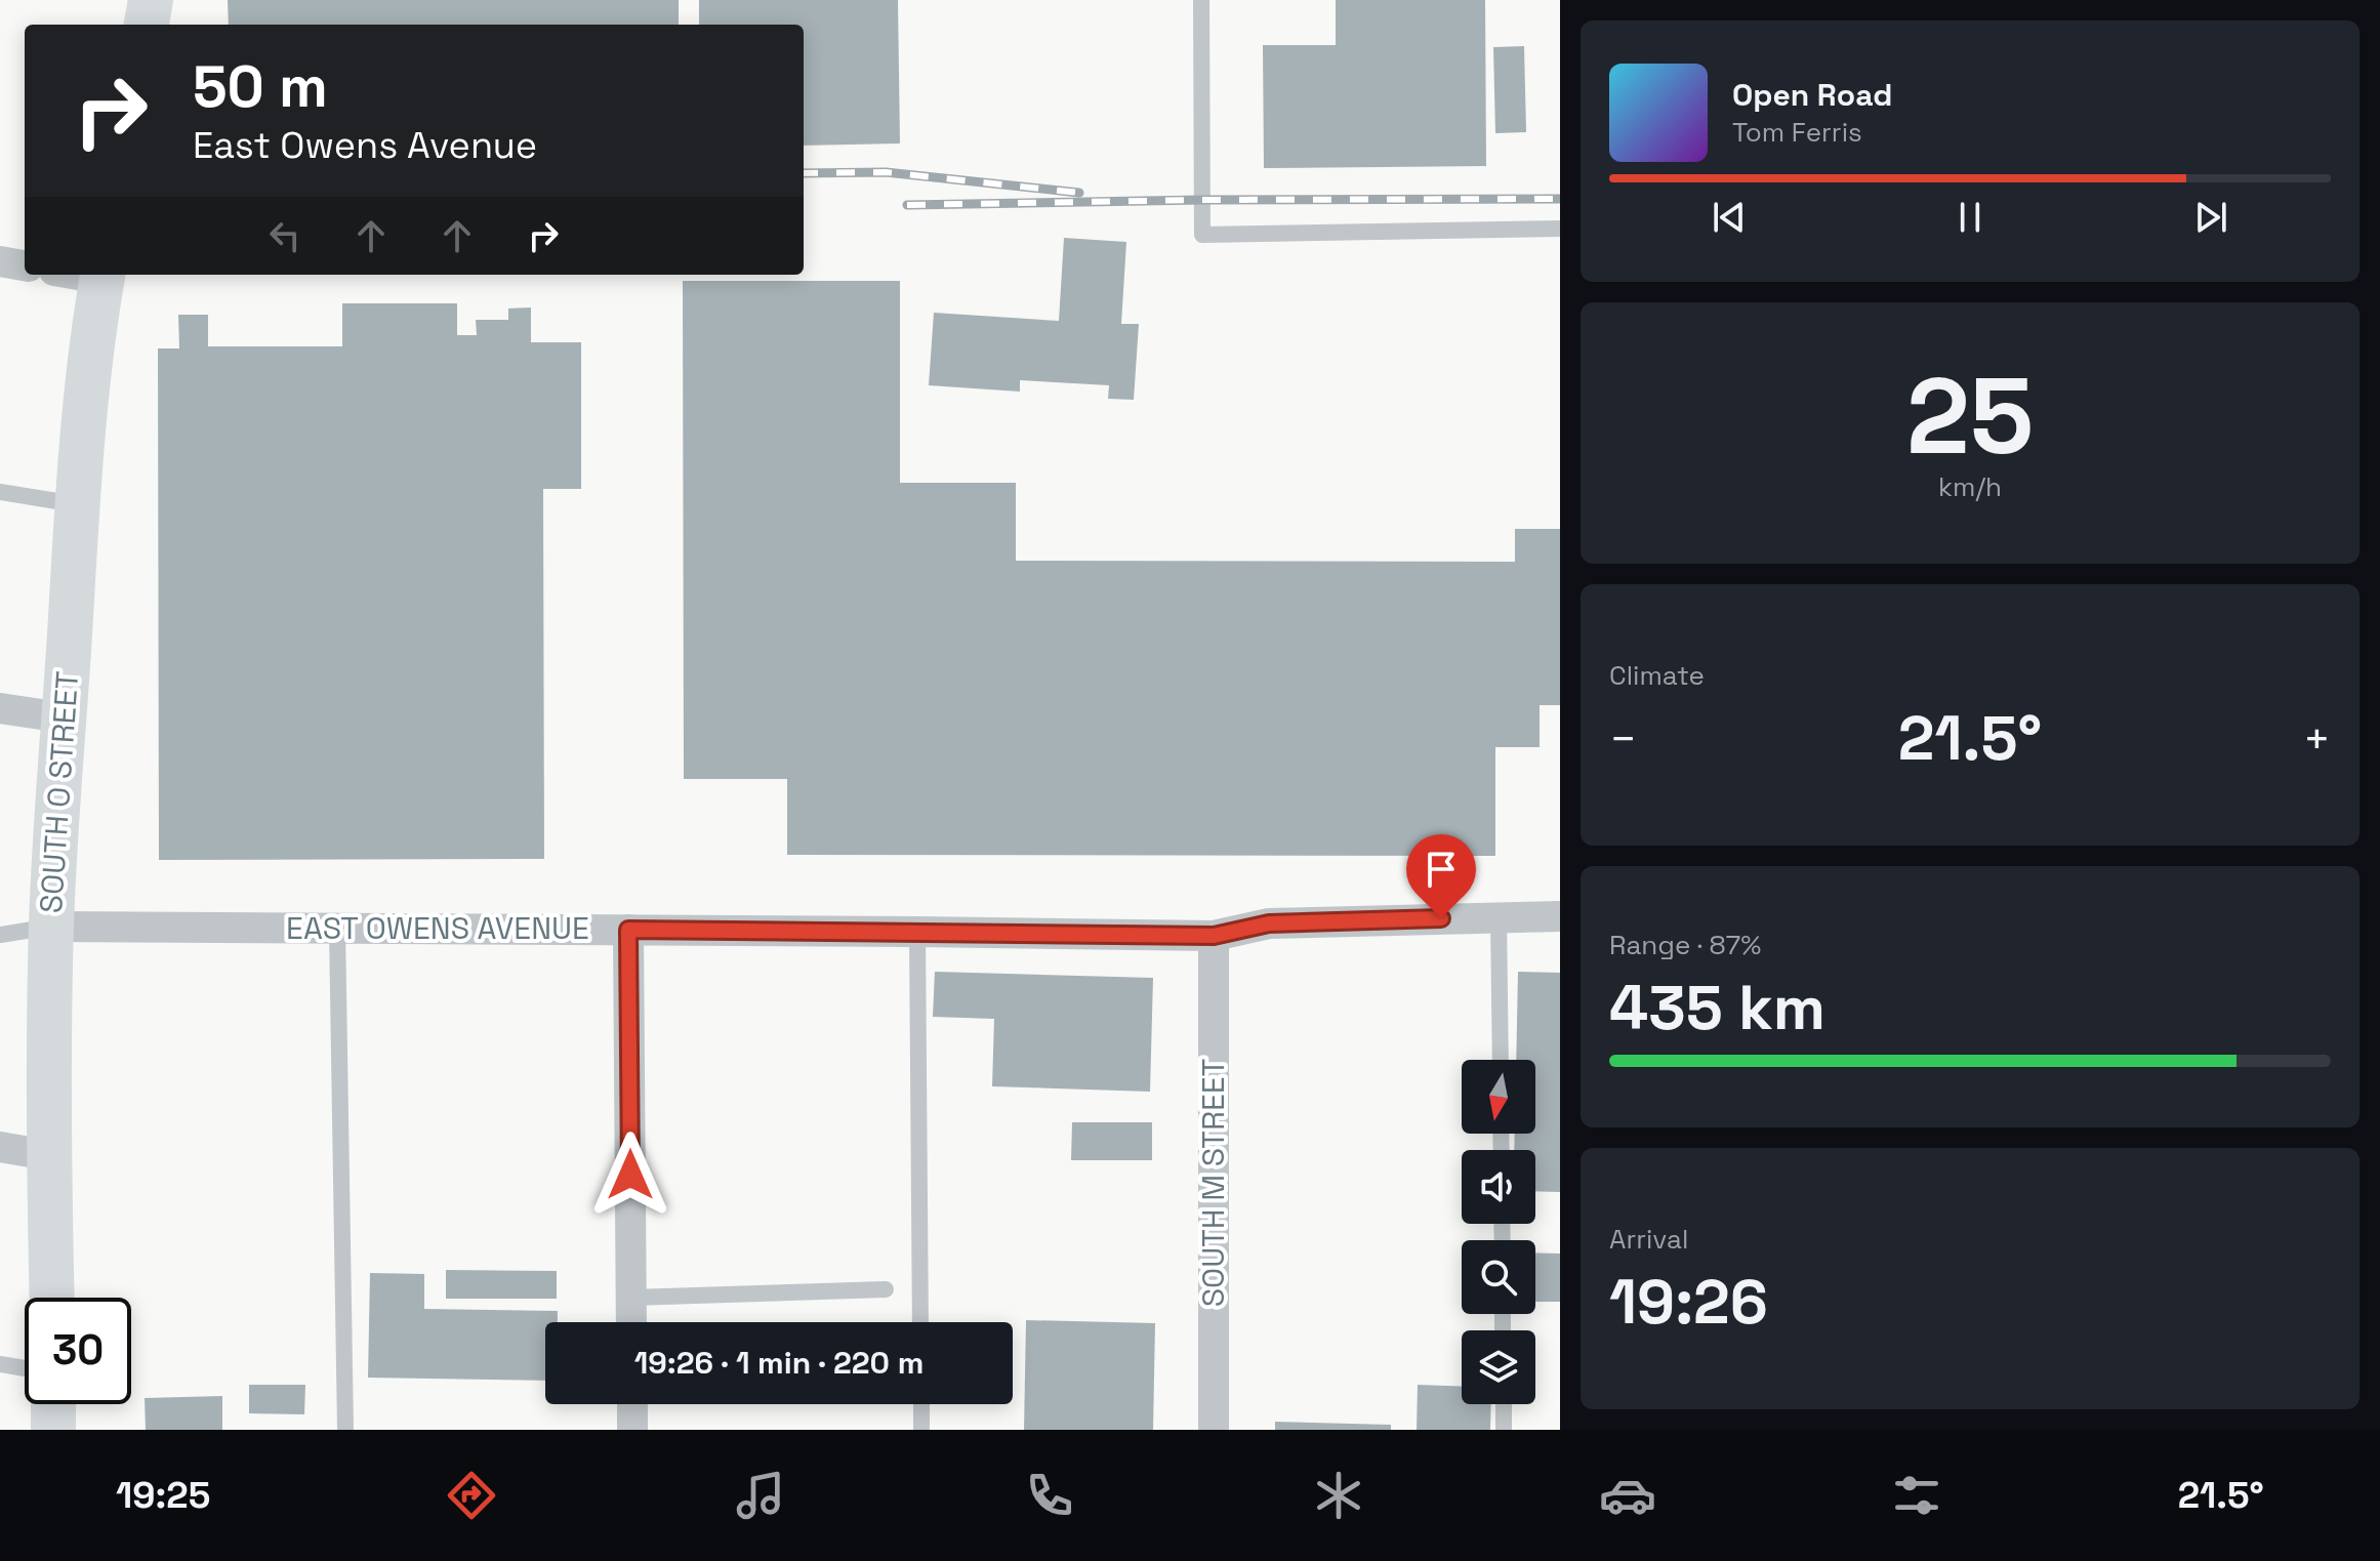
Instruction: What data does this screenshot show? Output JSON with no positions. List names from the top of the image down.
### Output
{
  "streets": {
    "main road": ["SOUTH O STREET"],
    "street": ["EAST OWENS AVENUE", "SOUTH M STREET"]
  },
  "crossings": [
    ["SOUTH O STREET", "EAST OWENS AVENUE"],
    ["EAST OWENS AVENUE", "SOUTH M STREET"]
  ],
  "north": "bottom",
  "page": {
    "turn": ["50 m", "East Owens Avenue"],
    "song": ["Open Road", "Tom Ferris"],
    "tile": [
      ["25", "km/h"],
      "Climate",
      ["Range · 87%", "435 km"],
      ["Arrival", "19:26"]
    ],
    "heat": ["−", "21.5°", "+"],
    "limit": "30",
    "trip": "19:26 · 1 min · 220 m",
    "tabs": ["19:25", "21.5°"]
  }
}
